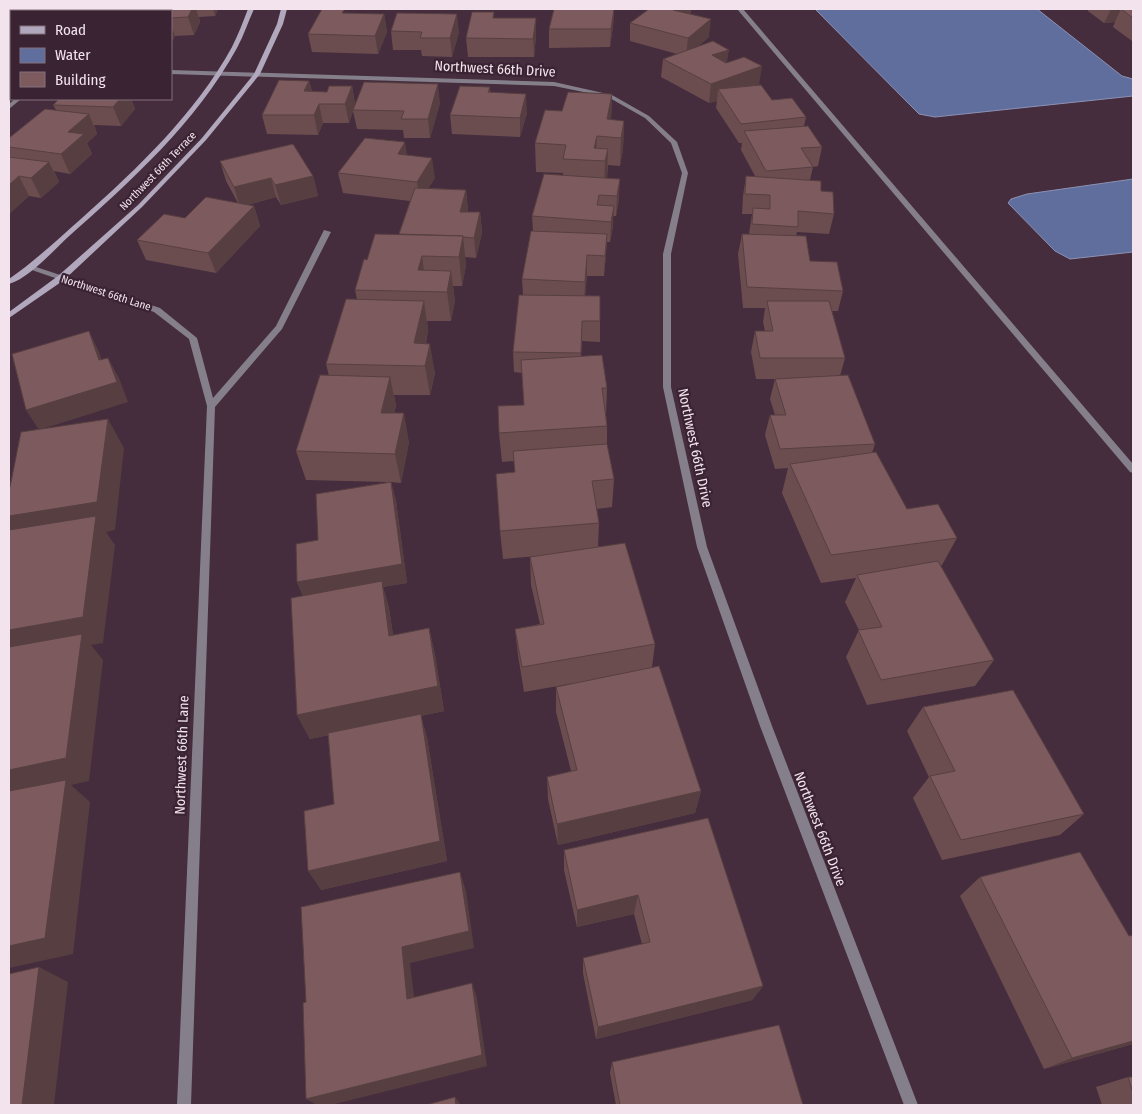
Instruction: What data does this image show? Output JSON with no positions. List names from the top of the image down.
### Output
{
  "streets": {
    "street": ["Northwest 66th Drive", "Northwest 66th Terrace", "Northwest 66th Lane"]
  },
  "crossings": [
    ["Northwest 66th Drive", "Northwest 66th Terrace"],
    ["Northwest 66th Terrace", "Northwest 66th Lane"]
  ],
  "legend": ["Road", "Water", "Building"]
}
